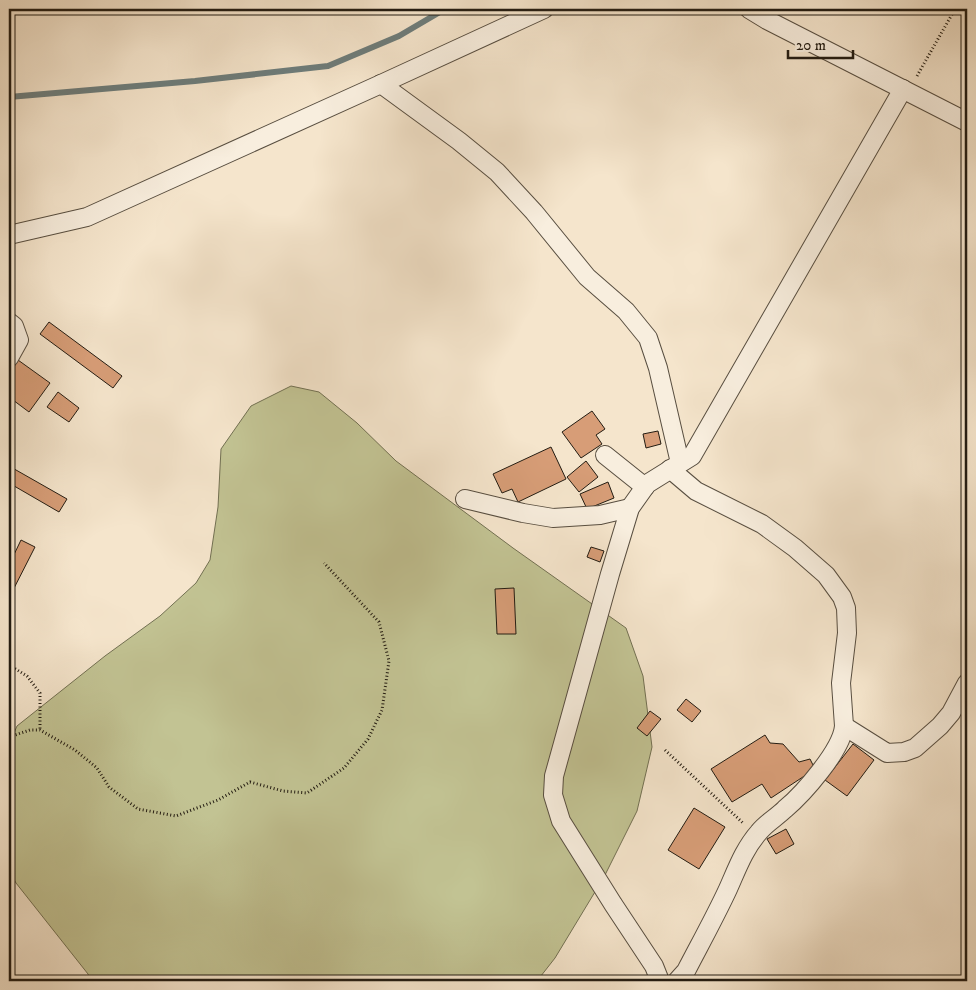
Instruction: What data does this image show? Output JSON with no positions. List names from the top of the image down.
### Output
{
  "scale_bar": "20 m"
}
